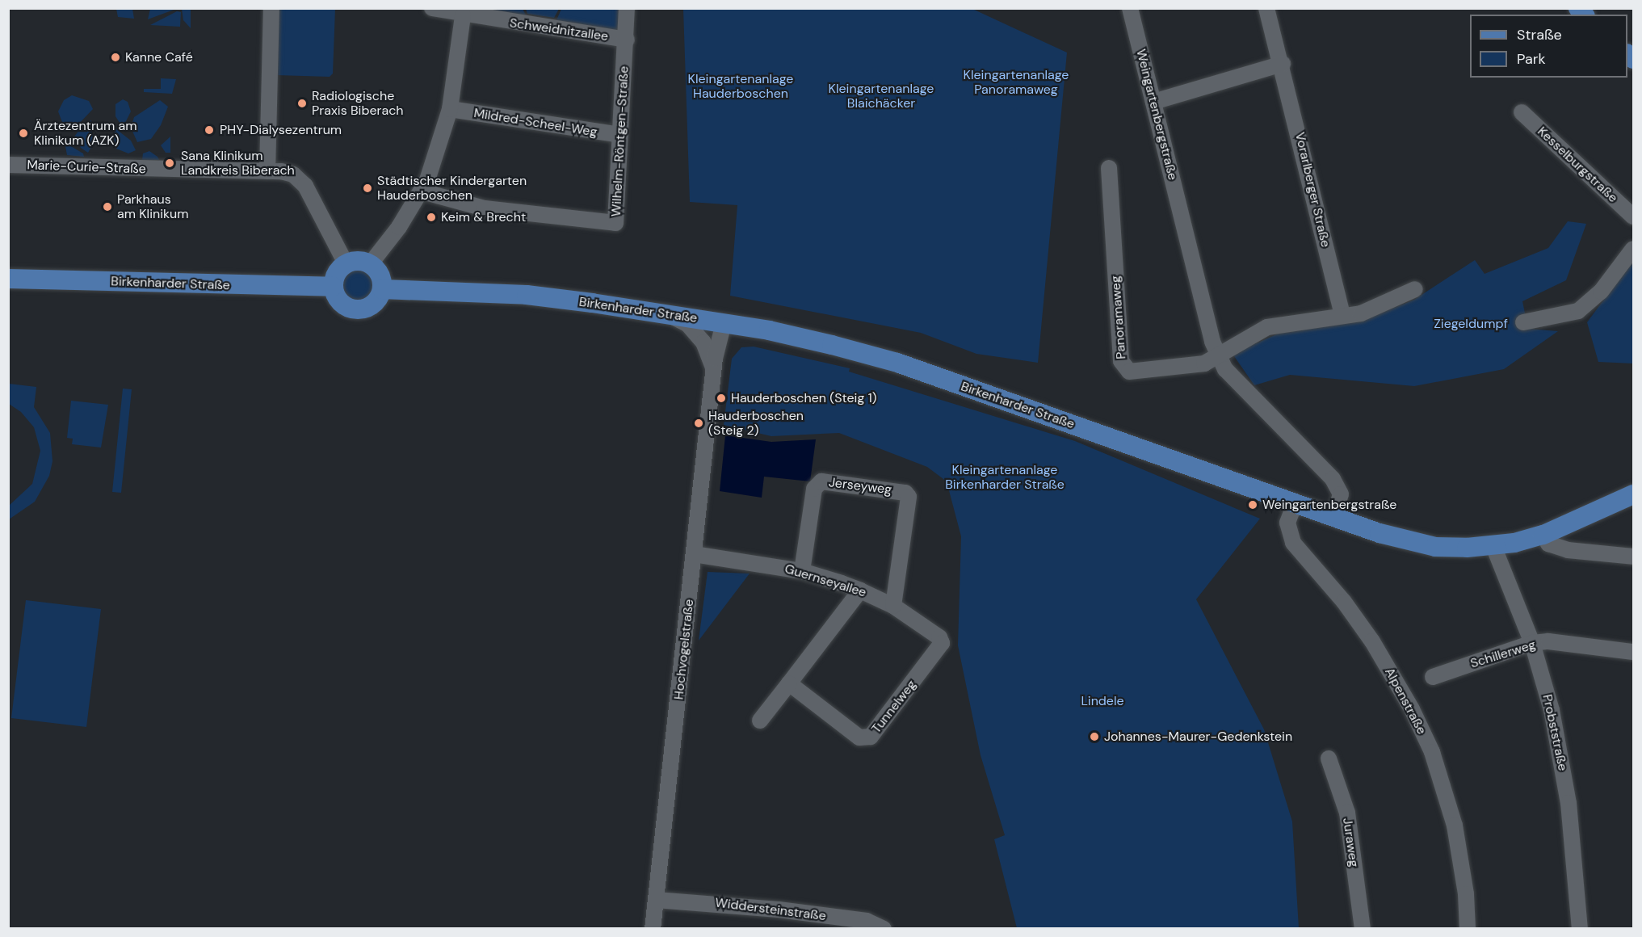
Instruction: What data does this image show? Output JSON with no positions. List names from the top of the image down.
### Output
{
  "streets": {
    "main road": ["Birkenharder Straße"],
    "street": [
      "Schweidnitzallee",
      "Weingartenbergstraße",
      "Mildred-Scheel-Weg",
      "Wilhelm-Röntgen-Straße",
      "Kesselburgstraße",
      "Marie-Curie-Straße",
      "Vorarlberger Straße",
      "Panoramaweg",
      "Jerseyweg",
      "Guernseyallee",
      "Hochvogelstraße",
      "Schillerweg",
      "Alpenstraße",
      "Tunnelweg",
      "Probststraße",
      "Juraweg",
      "Widdersteinstraße"
    ]
  },
  "crossings": [
    ["Schweidnitzallee", "Wilhelm-Röntgen-Straße"],
    ["Weingartenbergstraße", "Birkenharder Straße"],
    ["Weingartenbergstraße", "Panoramaweg"],
    ["Mildred-Scheel-Weg", "Wilhelm-Röntgen-Straße"],
    ["Marie-Curie-Straße", "Birkenharder Straße"],
    ["Birkenharder Straße", "Hochvogelstraße"],
    ["Birkenharder Straße", "Alpenstraße"],
    ["Birkenharder Straße", "Probststraße"],
    ["Jerseyweg", "Guernseyallee"],
    ["Guernseyallee", "Hochvogelstraße"],
    ["Guernseyallee", "Tunnelweg"],
    ["Hochvogelstraße", "Widdersteinstraße"],
    ["Schillerweg", "Probststraße"]
  ],
  "parks": [
    "Kleingartenanlage Panoramaweg",
    "Kleingartenanlage Hauderboschen",
    "Kleingartenanlage Blaichäcker",
    "Ziegeldumpf",
    "Kleingartenanlage Birkenharder Straße",
    "Lindele"
  ],
  "places": [
    "Kanne Café",
    "Radiologische Praxis Biberach",
    "PHY-Dialysezentrum",
    "Ärztezentrum am Klinikum (AZK)",
    "Sana Klinikum Landkreis Biberach",
    "Städtischer Kindergarten Hauderboschen",
    "Parkhaus am Klinikum",
    "Keim & Brecht",
    "Hauderboschen (Steig 1)",
    "Hauderboschen (Steig 2)",
    "Weingartenbergstraße",
    "Johannes-Maurer-Gedenkstein"
  ],
  "legend": ["Straße", "Park"]
}
